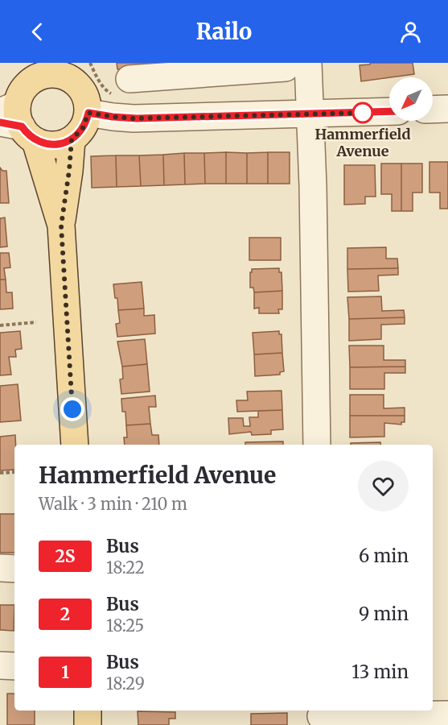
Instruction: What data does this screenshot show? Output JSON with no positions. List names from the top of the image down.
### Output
{
  "places": ["Hammerfield Avenue"],
  "lines": ["bus line 2S"],
  "north": "bottom left",
  "page": {
    "header": "Railo",
    "heading": ["Hammerfield Avenue", "Walk · 3 min · 210 m"],
    "list": [
      {
        "mark": "2S",
        "name": "Bus",
        "note": "18:22",
        "value": "6 min"
      },
      {
        "mark": "2",
        "name": "Bus",
        "note": "18:25",
        "value": "9 min"
      },
      {
        "mark": "1",
        "name": "Bus",
        "note": "18:29",
        "value": "13 min"
      }
    ]
  }
}
